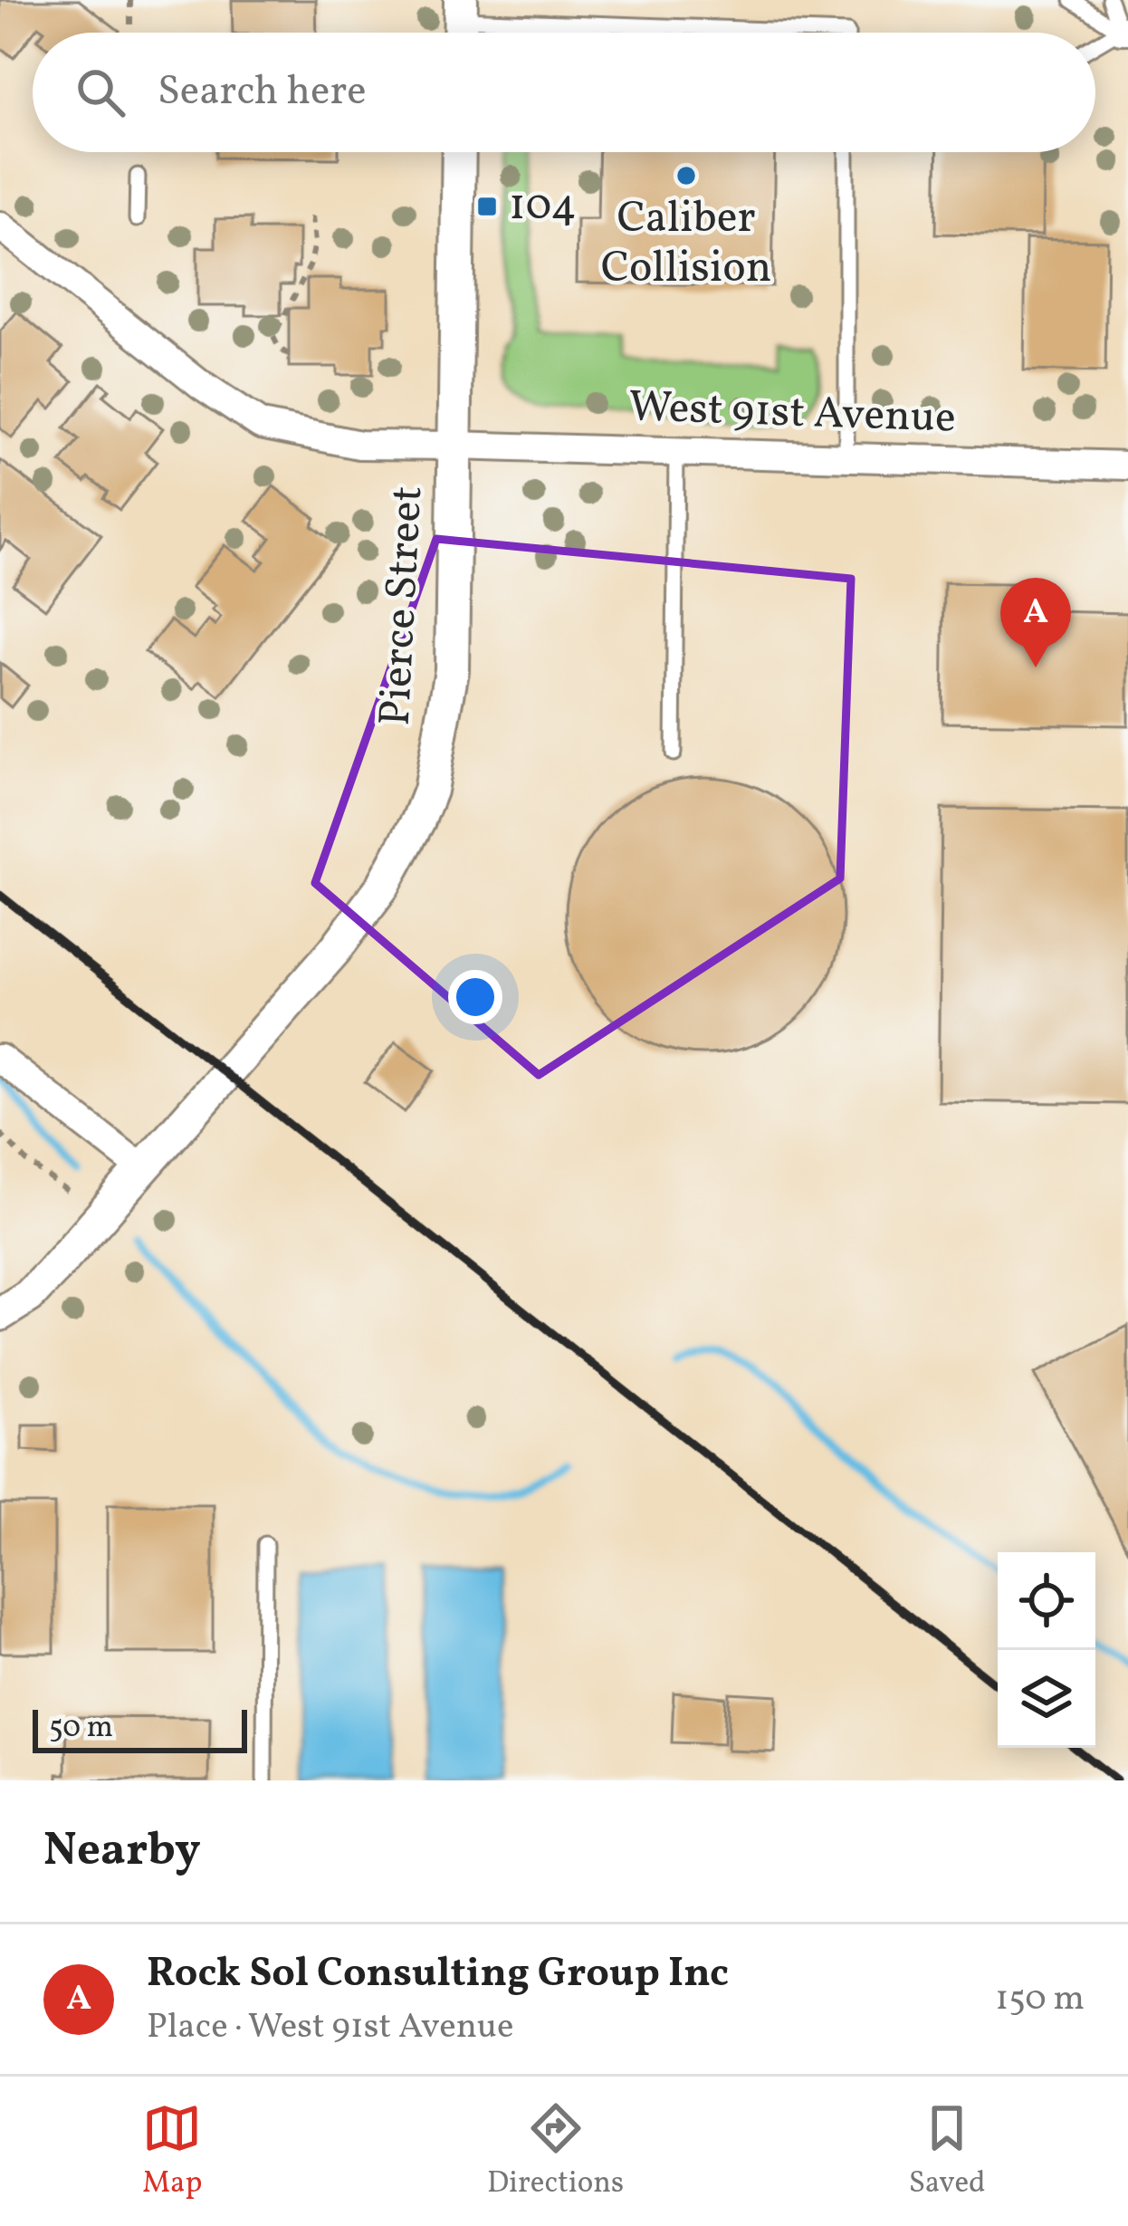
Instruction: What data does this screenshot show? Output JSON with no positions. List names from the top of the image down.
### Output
{
  "streets": {
    "street": ["West 91st Avenue", "Pierce Street"]
  },
  "crossings": [
    ["West 91st Avenue", "Pierce Street"]
  ],
  "places": {
    "other": ["Caliber Collision"],
    "transit": ["104"]
  },
  "scale_bar": "50 m",
  "page": {
    "search": "Search here",
    "pins": "A",
    "scale": "50 m",
    "heading": "Nearby",
    "list": [
      {
        "mark": "A",
        "name": "Rock Sol Consulting Group Inc",
        "note": "Place · West 91st Avenue",
        "value": "150 m"
      }
    ],
    "nav": ["Map", "Directions", "Saved"]
  }
}
